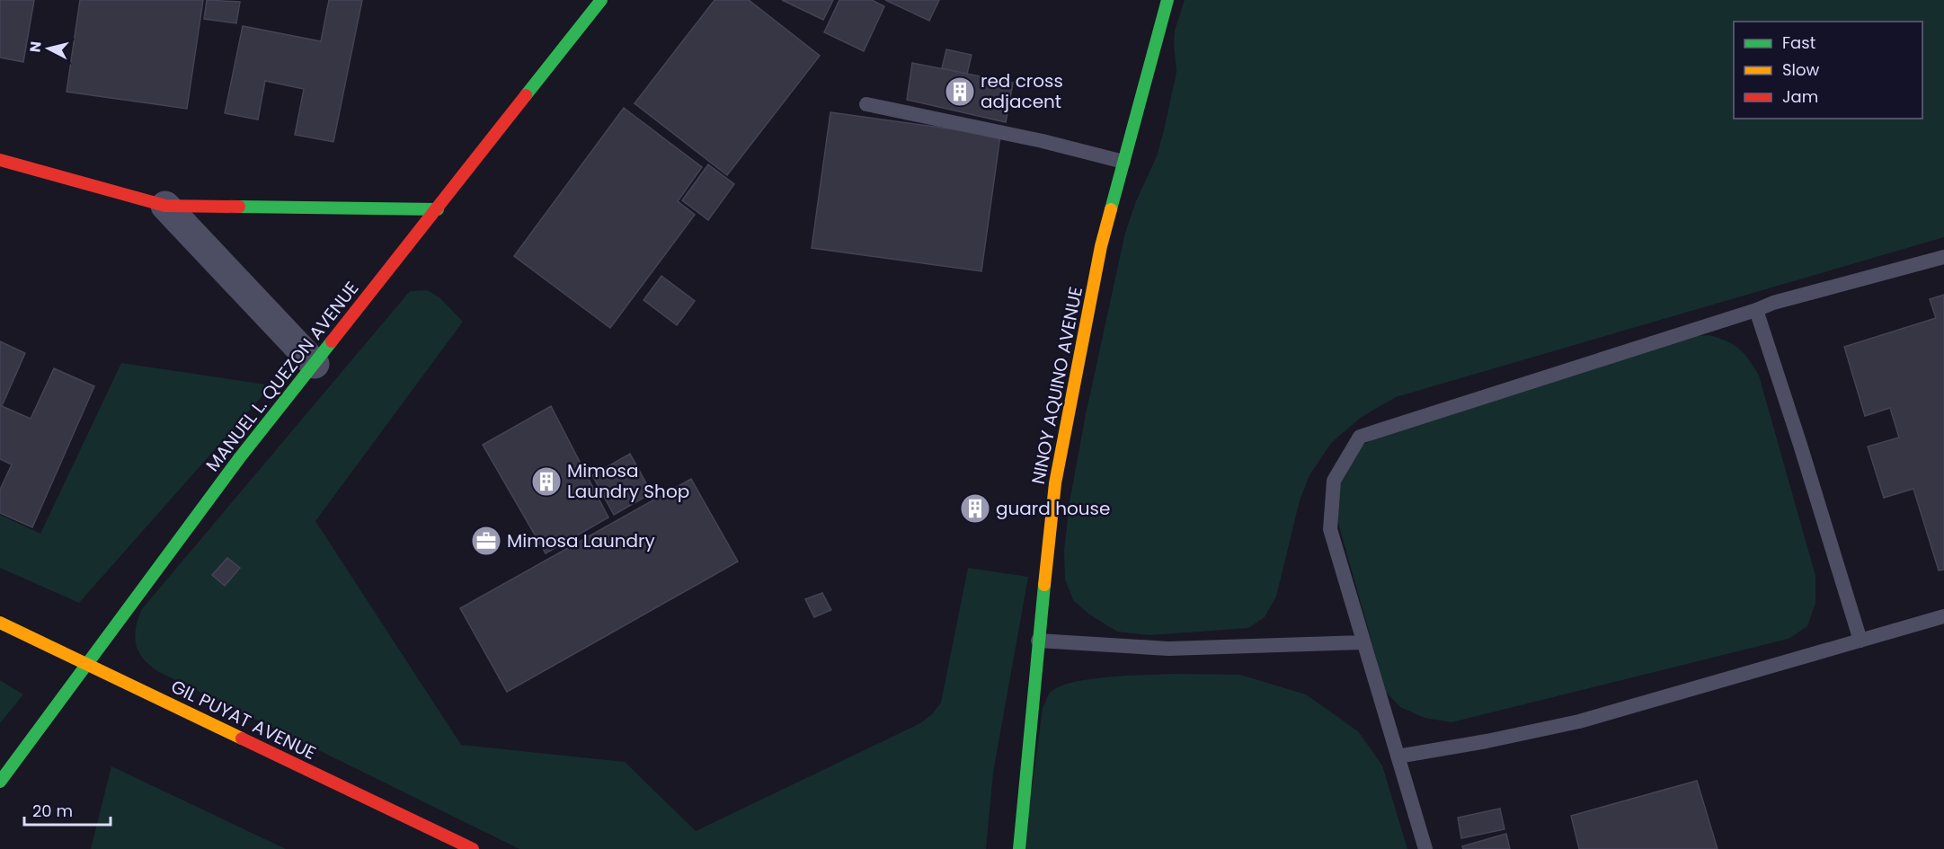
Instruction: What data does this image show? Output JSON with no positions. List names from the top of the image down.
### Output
{
  "streets": {
    "street": ["MANUEL L. QUEZON AVENUE", "NINOY AQUINO AVENUE", "GIL PUYAT AVENUE"]
  },
  "crossings": [
    ["MANUEL L. QUEZON AVENUE", "GIL PUYAT AVENUE"]
  ],
  "places": {
    "building": ["red cross adjacent", "Mimosa Laundry Shop", "guard house"],
    "office": ["Mimosa Laundry"]
  },
  "legend": ["Fast", "Slow", "Jam"],
  "scale_bar": "20 m",
  "north": "left"
}
